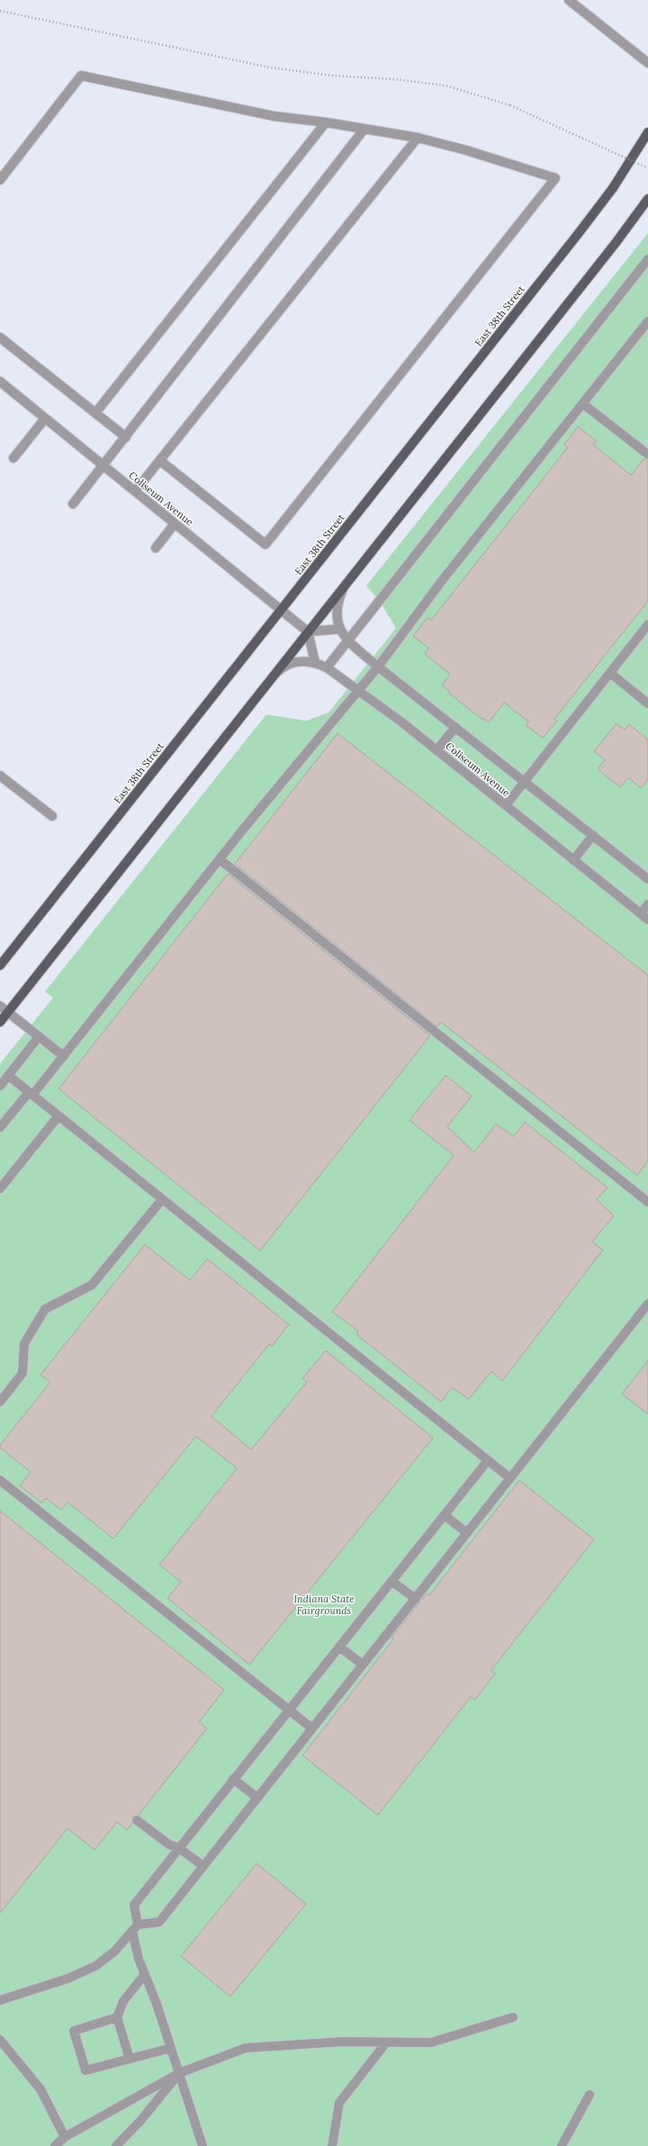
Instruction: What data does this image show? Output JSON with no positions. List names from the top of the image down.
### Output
{
  "streets": {
    "main road": ["East 38th Street"],
    "street": ["Coliseum Avenue"]
  },
  "crossings": [
    ["East 38th Street", "Coliseum Avenue"]
  ],
  "parks": ["Indiana State Fairgrounds"]
}
